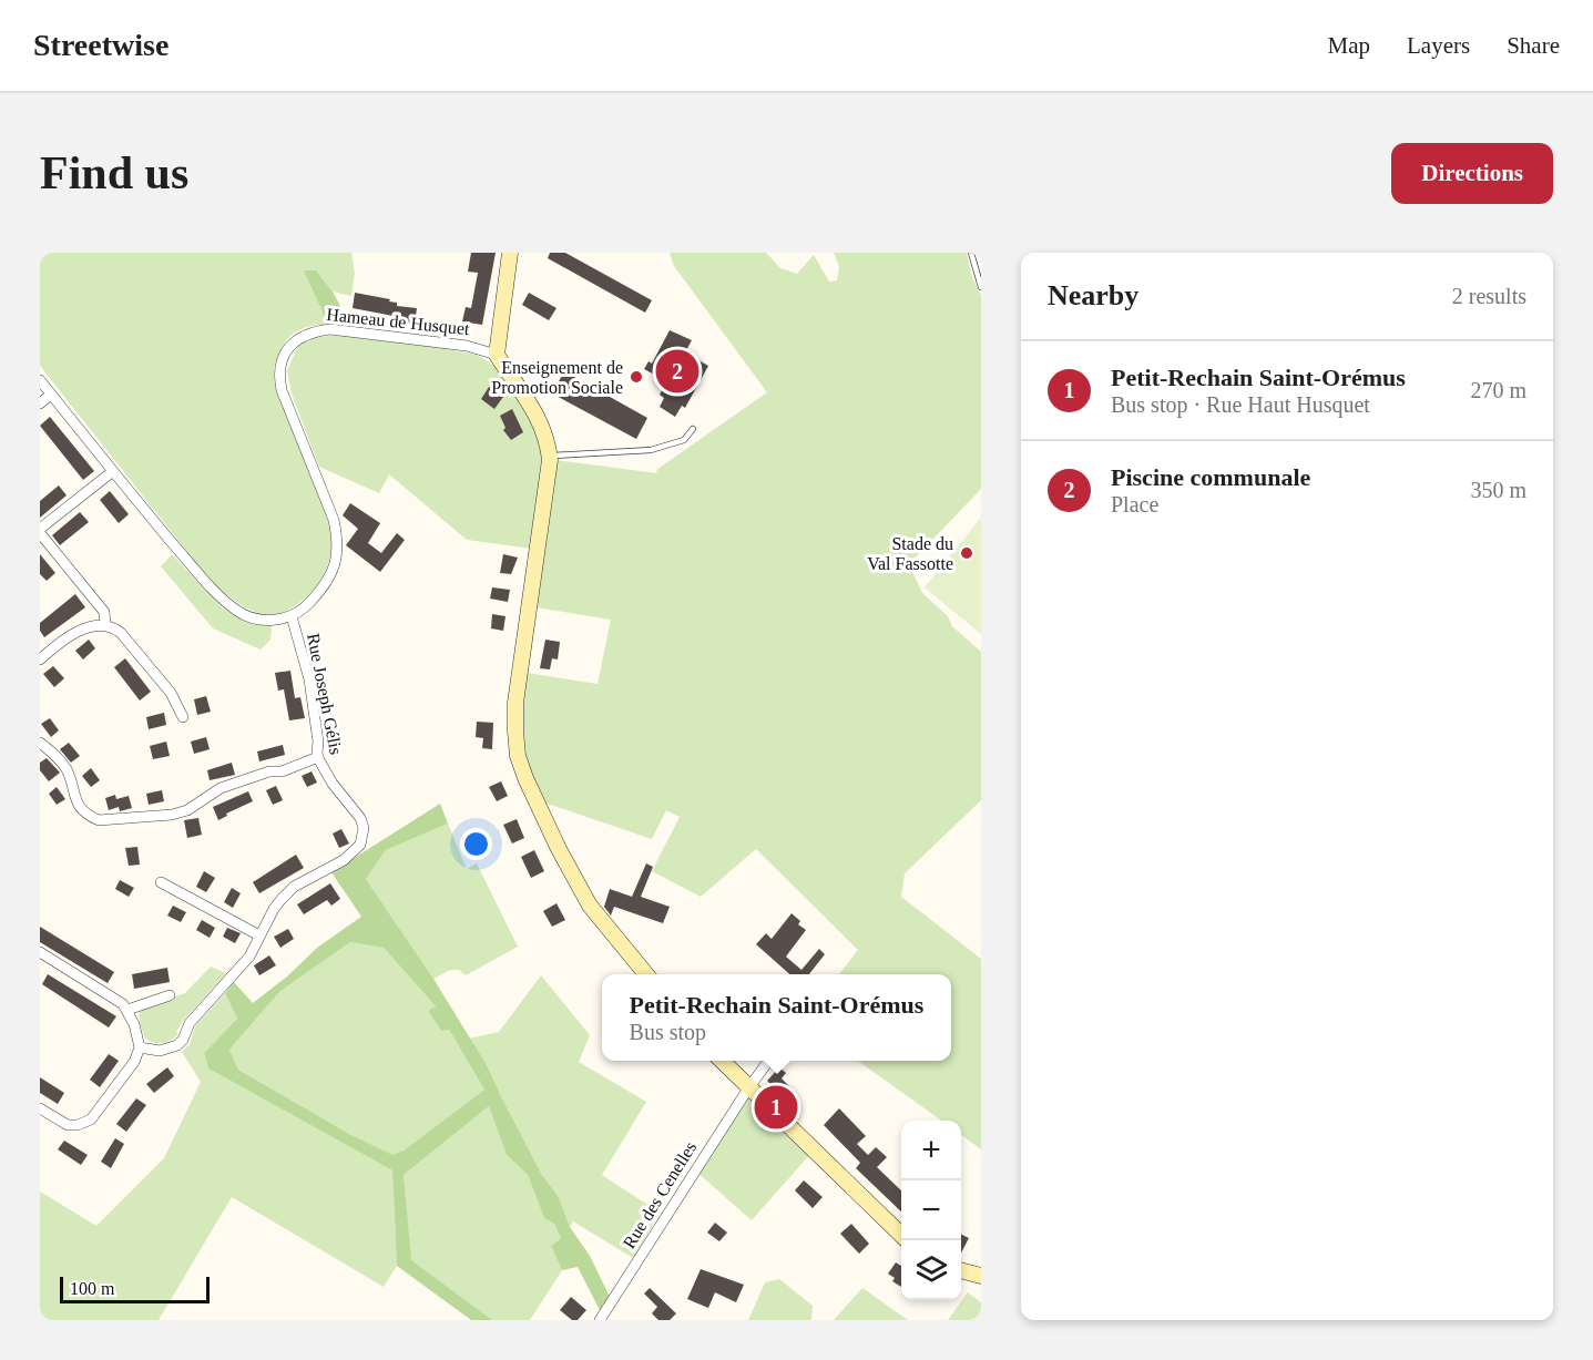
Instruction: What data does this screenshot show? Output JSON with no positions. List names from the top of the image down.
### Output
{
  "streets": {
    "street": ["Hameau de Husquet", "Rue Joseph Gélis", "Rue des Cenelles"]
  },
  "crossings": [
    ["Hameau de Husquet", "Rue Joseph Gélis"]
  ],
  "places": ["Enseignement de Promotion Sociale", "Stade du Val Fassotte"],
  "scale_bar": "100 m",
  "page": {
    "header": "Streetwise",
    "nav": ["Map", "Layers", "Share"],
    "buttons": "Directions",
    "title": "Find us",
    "heading": ["Nearby", "2 results"],
    "list": [
      {
        "mark": "1",
        "name": "Petit-Rechain Saint-Orémus",
        "note": "Bus stop · Rue Haut Husquet",
        "value": "270 m"
      },
      {
        "mark": "2",
        "name": "Piscine communale",
        "note": "Place",
        "value": "350 m"
      }
    ],
    "pins": ["2", "1"],
    "popup": ["Petit-Rechain Saint-Orémus", "Bus stop"],
    "map_buttons": ["+", "−"],
    "scale": "100 m"
  }
}
